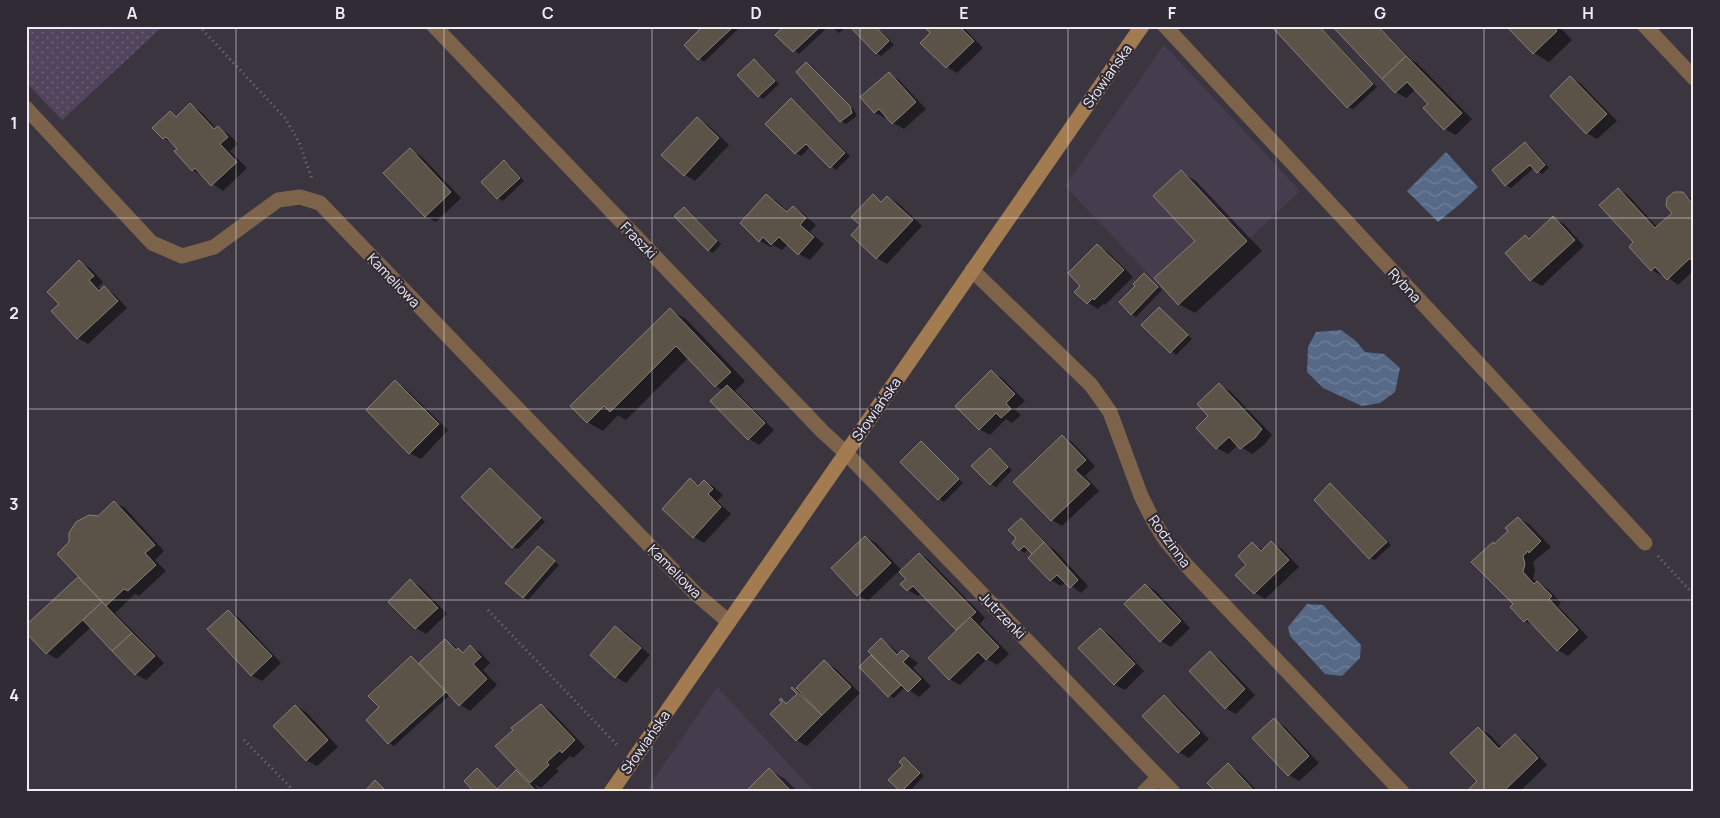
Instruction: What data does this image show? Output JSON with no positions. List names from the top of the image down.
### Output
{
  "streets": {
    "street": [
      "Słowiańska",
      "Fraszki",
      "Kameliowa",
      "Rybna",
      "Rodzinna",
      "Jutrzenki"
    ]
  },
  "crossings": [
    ["Słowiańska", "Fraszki"],
    ["Słowiańska", "Kameliowa"],
    ["Słowiańska", "Rodzinna"],
    ["Słowiańska", "Jutrzenki"],
    ["Fraszki", "Jutrzenki"]
  ],
  "grid": {
    "columns": [
      "A",
      "B",
      "C",
      "D",
      "E",
      "F",
      "G",
      "H"
    ],
    "rows": [
      "1",
      "2",
      "3",
      "4"
    ]
  }
}
